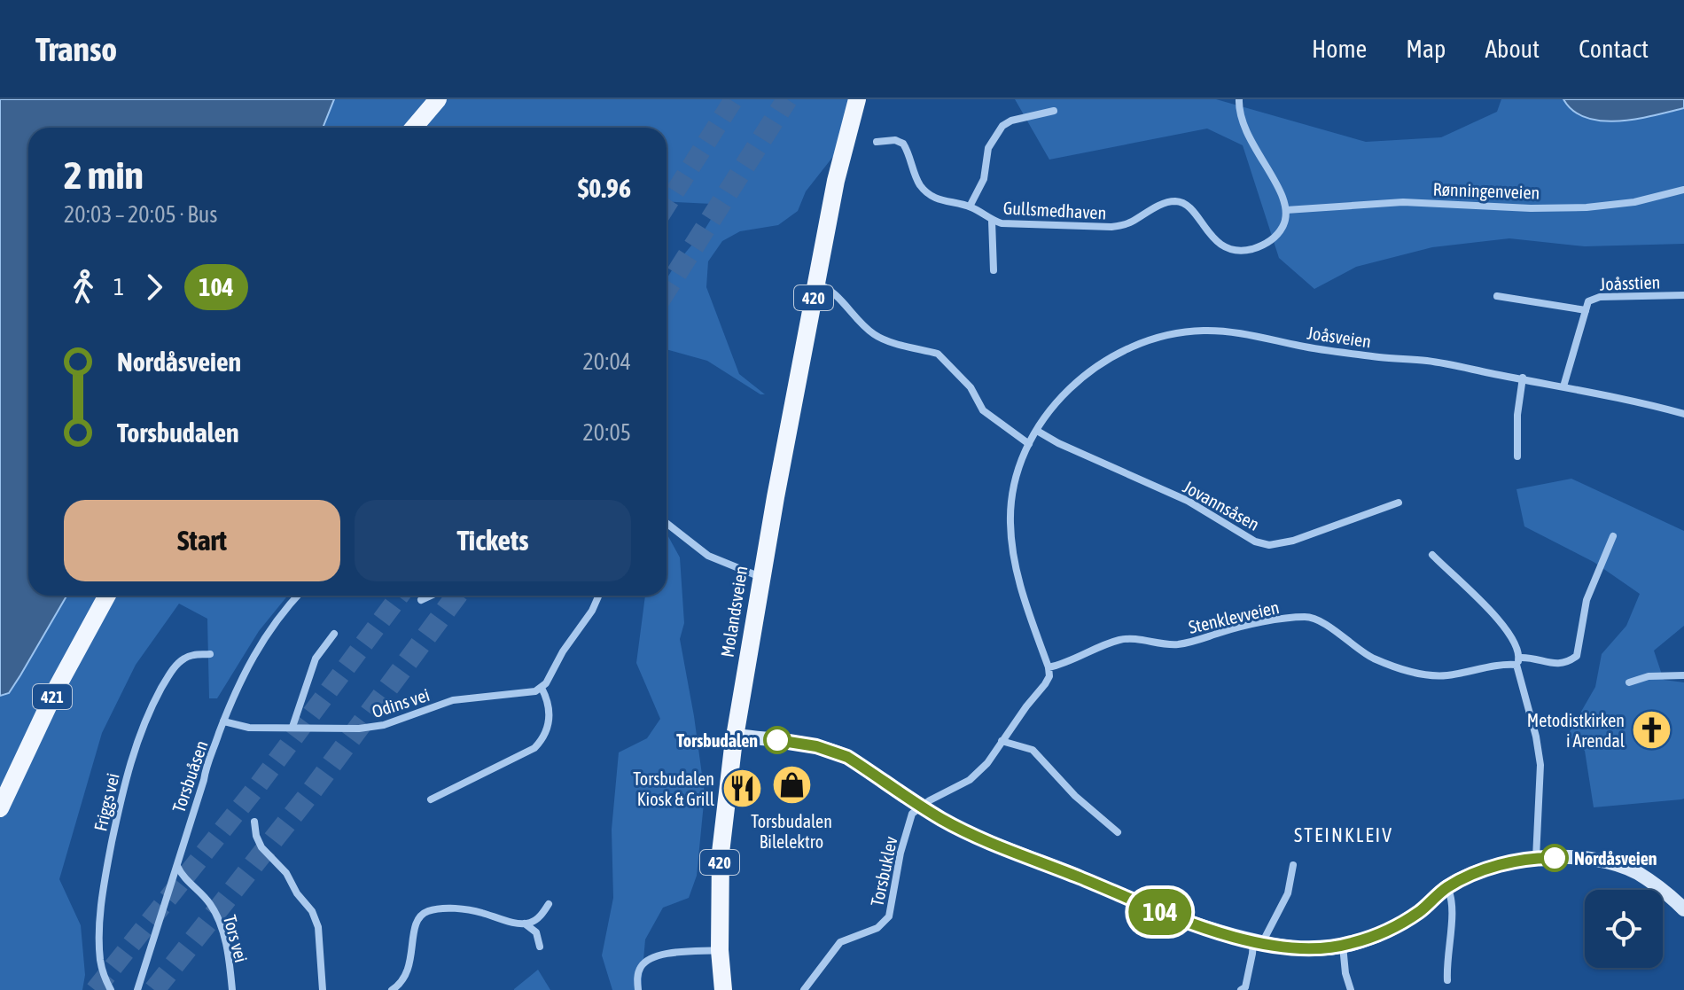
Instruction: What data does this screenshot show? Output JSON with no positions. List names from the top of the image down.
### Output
{
  "streets": {
    "main road": ["420", "Molandsveien", "421"],
    "street": [
      "Rønningenveien",
      "Gullsmedhaven",
      "Joåsstien",
      "Joåsveien",
      "Jovannsåsen",
      "Stenklevveien",
      "Odins vei",
      "Torsbuåsen",
      "Friggs vei",
      "Torsbuklev",
      "Tors vei"
    ]
  },
  "crossings": [
    ["Rønningenveien", "Gullsmedhaven"],
    ["Joåsstien", "Joåsveien"],
    ["Joåsveien", "Jovannsåsen"],
    ["Joåsveien", "Stenklevveien"],
    ["Odins vei", "Torsbuåsen"],
    ["Torsbuåsen", "Tors vei"]
  ],
  "districts": ["STEINKLEIV"],
  "places": {
    "church": ["Metodistkirken i Arendal"],
    "other": ["Torsbudalen", "Nordåsveien"],
    "shop": ["Torsbudalen Bilelektro"],
    "restaurant": ["Torsbudalen Kiosk & Grill"]
  },
  "lines": ["bus line 104"],
  "page": {
    "header": "Transo",
    "nav": [
      "Home",
      "Map",
      "About",
      "Contact"
    ],
    "on_map": "104",
    "heading": ["2 min", "20:03 – 20:05 · Bus", "$0.96"],
    "legs": ["1", "104"],
    "list": [
      {
        "name": "Nordåsveien",
        "value": "20:04"
      },
      {
        "name": "Torsbudalen",
        "value": "20:05"
      }
    ],
    "buttons": ["Start", "Tickets"]
  }
}
